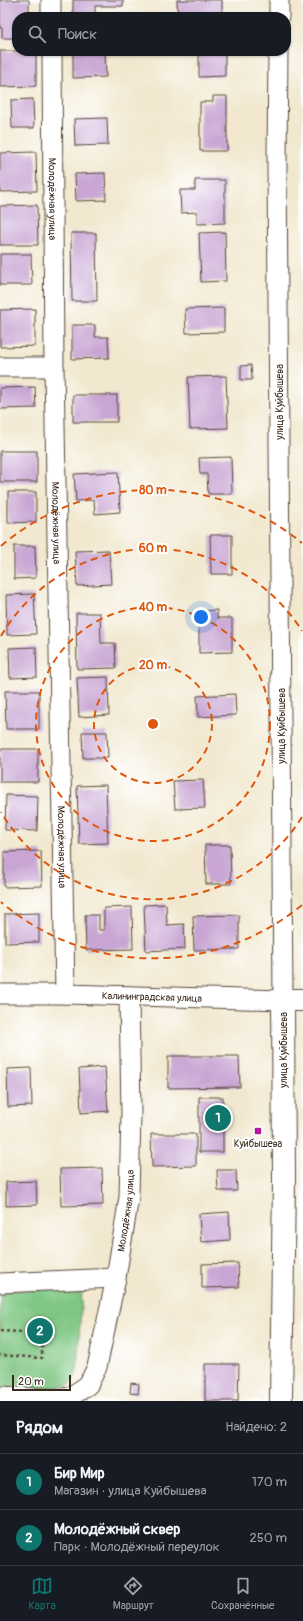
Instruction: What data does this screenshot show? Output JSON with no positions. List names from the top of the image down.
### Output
{
  "streets": {
    "main road": ["улица Куйбышева"],
    "street": ["Молодёжная улица", "Калининградская улица"]
  },
  "crossings": [
    ["Молодёжная улица", "Калининградская улица"],
    ["улица Куйбышева", "Калининградская улица"]
  ],
  "places": {
    "transit": ["Куйбышева"]
  },
  "scale_bar": "20 m",
  "page": {
    "search": "Поиск",
    "pins": ["1", "2"],
    "scale": "20 m",
    "heading": ["Рядом", "Найдено: 2"],
    "list": [
      {
        "mark": "1",
        "name": "Бир Мир",
        "note": "Магазин · улица Куйбышева",
        "value": "170 m"
      },
      {
        "mark": "2",
        "name": "Молодёжный сквер",
        "note": "Парк · Молодёжный переулок",
        "value": "250 m"
      }
    ],
    "nav": ["Карта", "Маршрут", "Сохранённые"]
  },
  "rings": [
    "80 m",
    "60 m",
    "40 m",
    "20 m"
  ]
}
